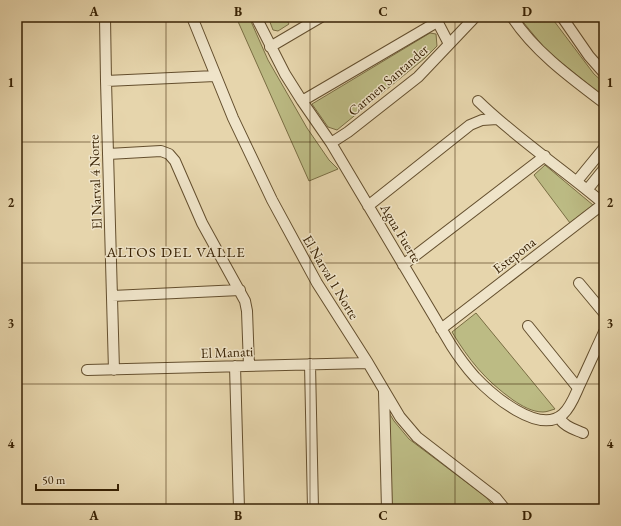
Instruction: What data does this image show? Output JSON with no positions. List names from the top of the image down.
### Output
{
  "streets": {
    "street": [
      "Carmen Santander",
      "El Narval 4 Norte",
      "Agua Fuerte",
      "Estepona",
      "El Narval 1 Norte",
      "El Manati"
    ]
  },
  "crossings": [
    ["Carmen Santander", "Agua Fuerte"],
    ["El Narval 4 Norte", "El Manati"],
    ["Agua Fuerte", "Estepona"],
    ["El Narval 1 Norte", "El Manati"]
  ],
  "districts": ["ALTOS DEL VALLE"],
  "scale_bar": "50 m",
  "grid": {
    "columns": [
      "A",
      "B",
      "C",
      "D"
    ],
    "rows": [
      "1",
      "2",
      "3",
      "4"
    ]
  }
}
